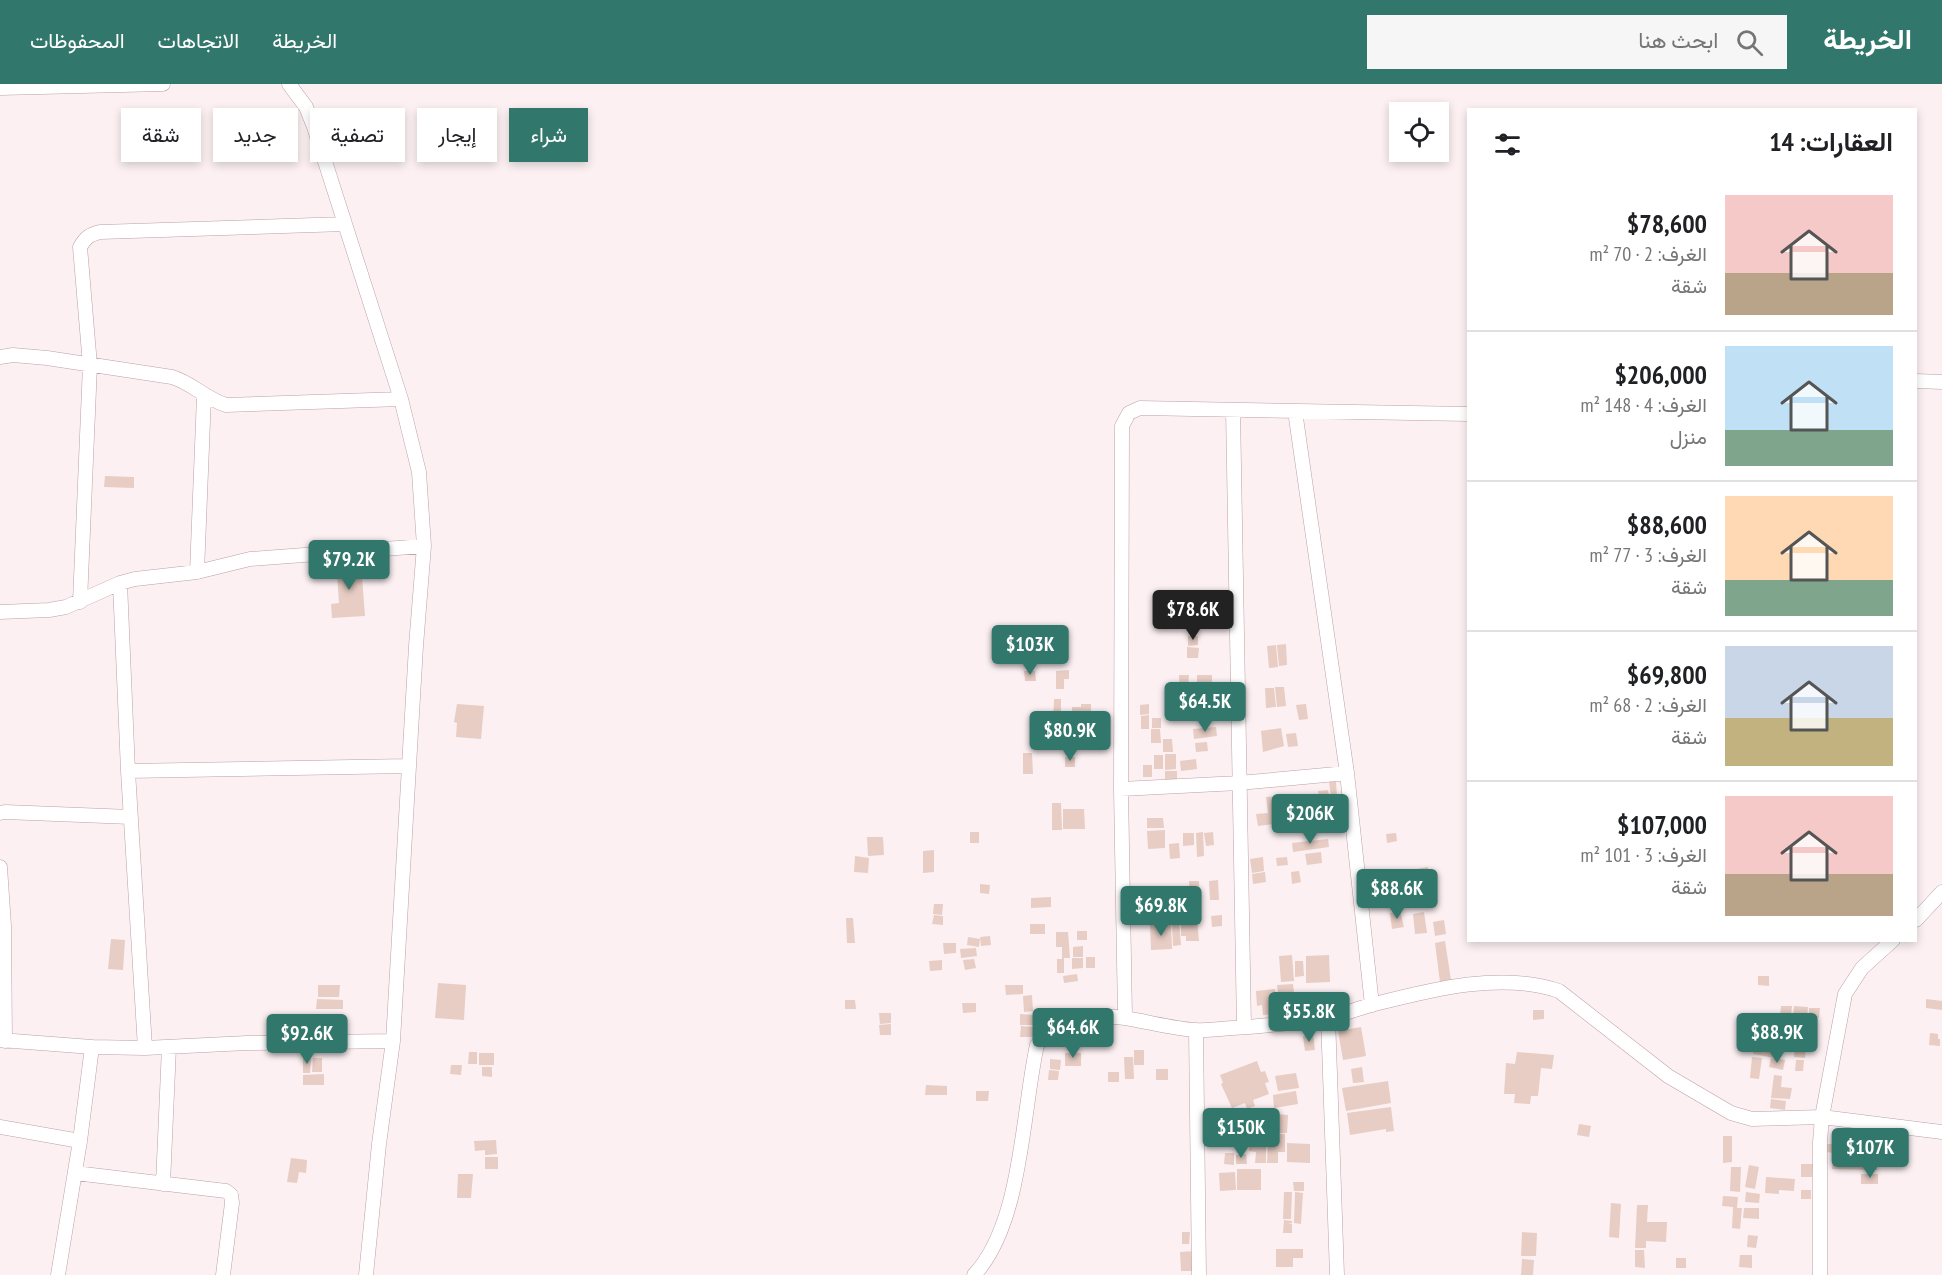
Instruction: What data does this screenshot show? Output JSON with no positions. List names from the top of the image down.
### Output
{
  "page": {
    "header": "الخريطة",
    "search": "ابحث هنا",
    "nav": ["الخريطة", "الاتجاهات", "المحفوظات"],
    "chip": [
      "شراء",
      "إيجار",
      "تصفية",
      "جديد",
      "شقة"
    ],
    "heading": "العقارات: 14",
    "list": [
      {
        "name": "$78,600",
        "note": "الغرف: 2 · 70 m² · شقة"
      },
      {
        "name": "$206,000",
        "note": "الغرف: 4 · 148 m² · منزل"
      },
      {
        "name": "$88,600",
        "note": "الغرف: 3 · 77 m² · شقة"
      },
      {
        "name": "$69,800",
        "note": "الغرف: 2 · 68 m² · شقة"
      },
      {
        "name": "$107,000",
        "note": "الغرف: 3 · 101 m² · شقة"
      }
    ],
    "price": [
      "$79.2K",
      "$78.6K",
      "$103K",
      "$64.5K",
      "$80.9K",
      "$206K",
      "$88.6K",
      "$69.8K",
      "$55.8K",
      "$64.6K",
      "$88.9K",
      "$92.6K",
      "$150K",
      "$107K"
    ]
  }
}
